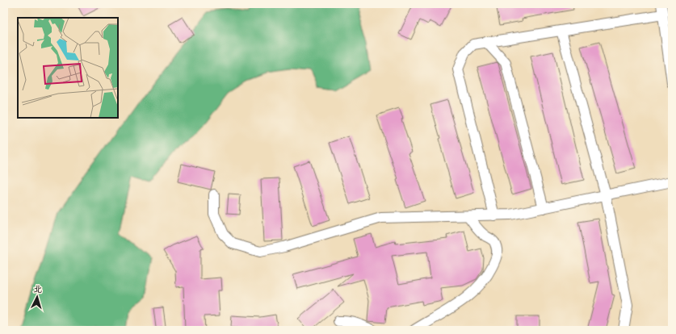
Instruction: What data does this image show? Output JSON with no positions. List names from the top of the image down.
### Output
{
  "north": "top"
}
